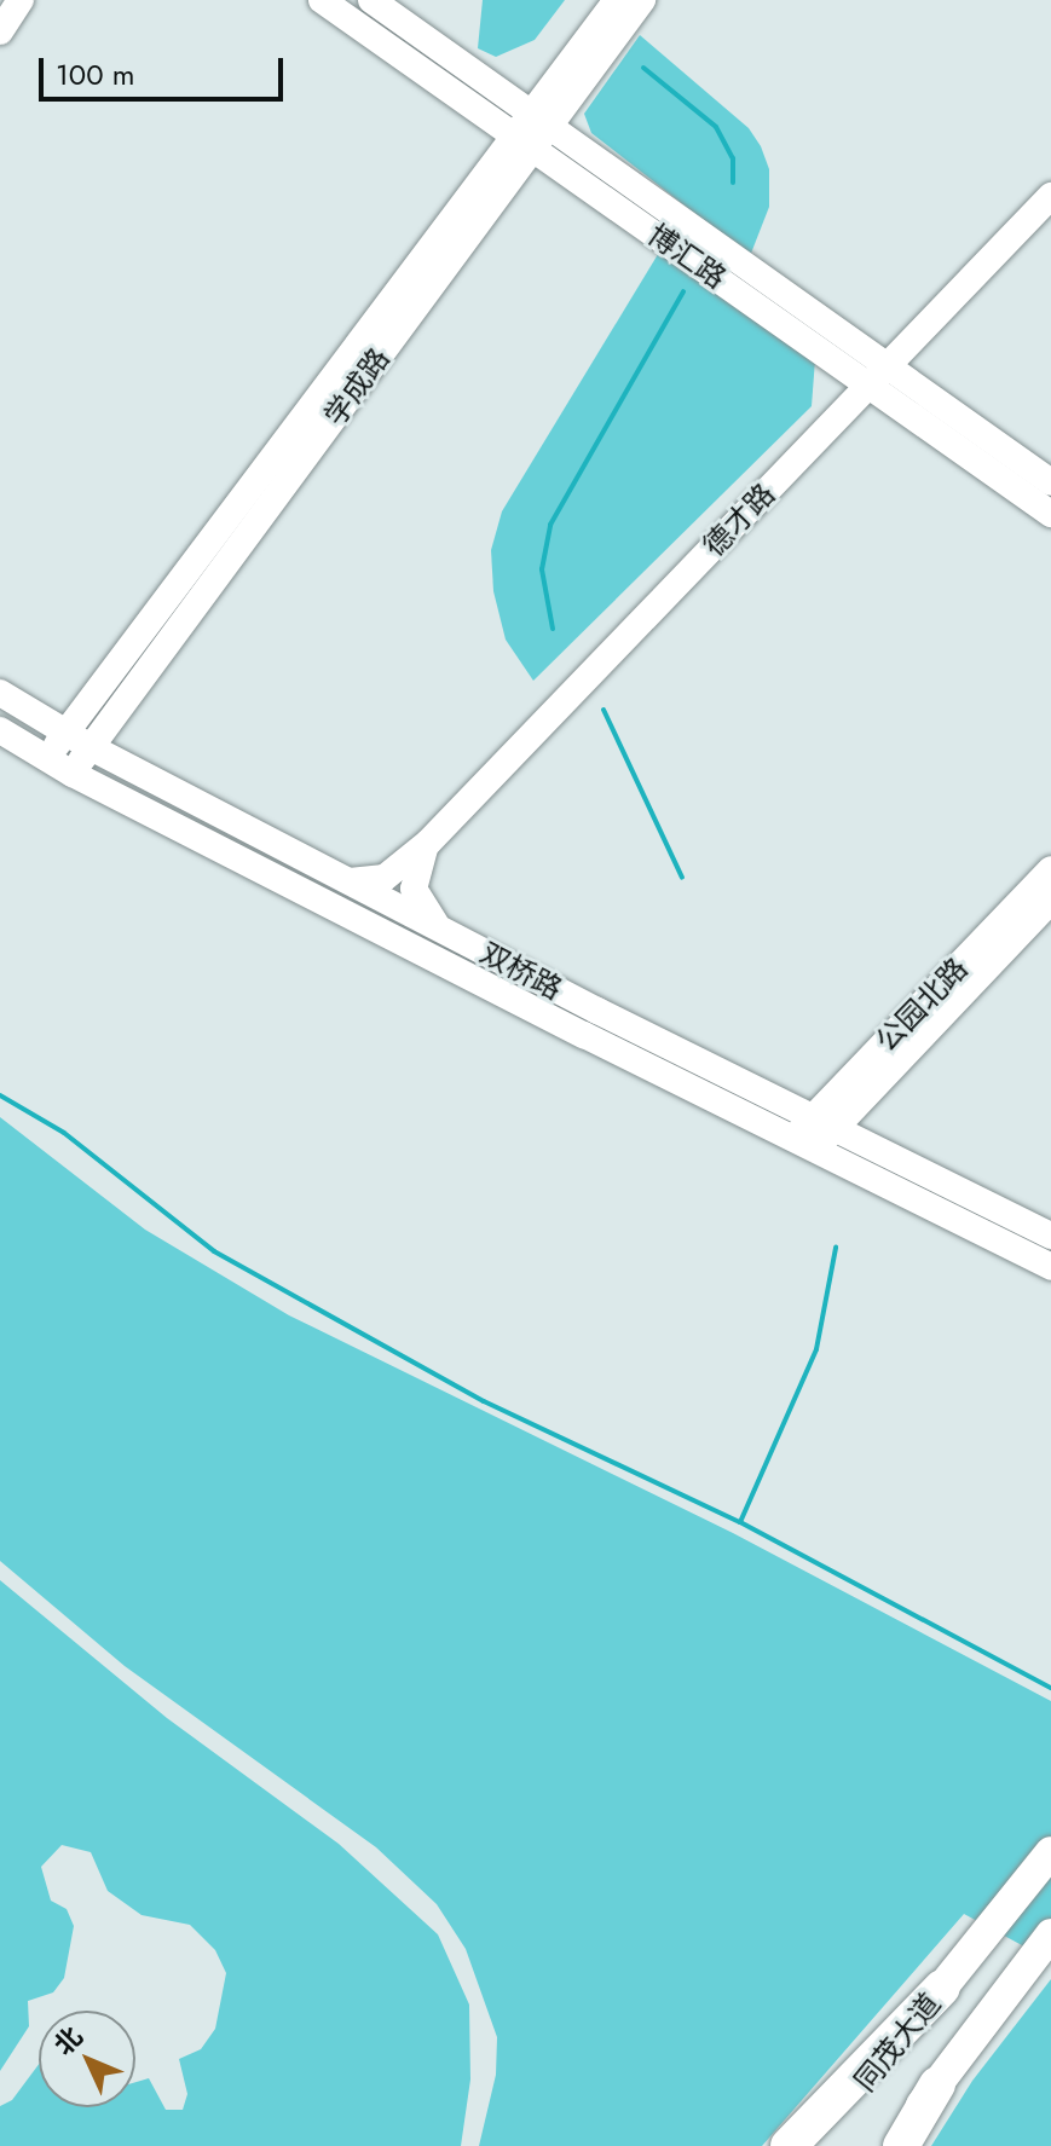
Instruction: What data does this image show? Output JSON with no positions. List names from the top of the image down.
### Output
{
  "streets": {
    "main road": [
      "博汇路",
      "学成路",
      "德才路",
      "双桥路",
      "公园北路",
      "同茂大道"
    ]
  },
  "crossings": [
    ["博汇路", "学成路"],
    ["博汇路", "德才路"],
    ["学成路", "双桥路"],
    ["德才路", "双桥路"],
    ["双桥路", "公园北路"]
  ],
  "scale_bar": "100 m",
  "north": "top left"
}
